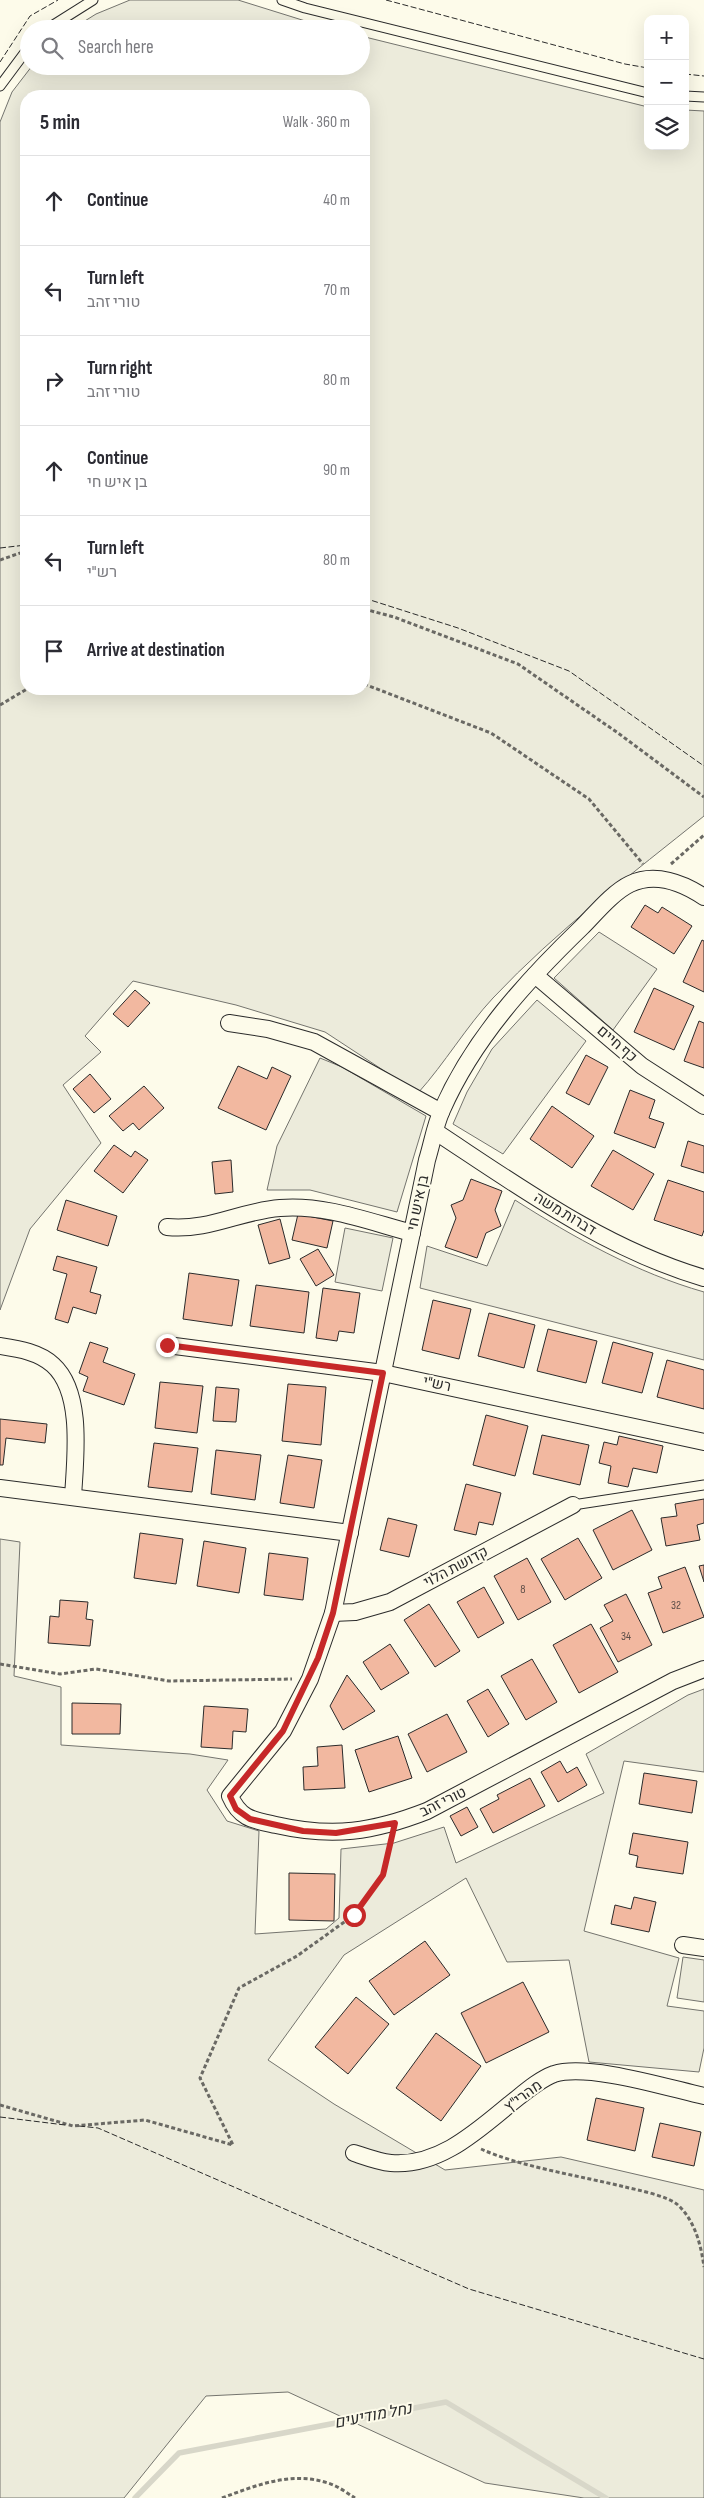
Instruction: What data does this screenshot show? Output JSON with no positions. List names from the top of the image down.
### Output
{
  "streets": {
    "street": [
      "כף חיים",
      "בן איש חי",
      "דברות משה",
      "רש\"י",
      "קדושת הלוי",
      "טורי זהב",
      "מהרי\"ץ"
    ]
  },
  "crossings": [
    ["כף חיים", "בן איש חי"],
    ["בן איש חי", "דברות משה"],
    ["בן איש חי", "רש\"י"],
    ["בן איש חי", "קדושת הלוי"],
    ["בן איש חי", "טורי זהב"],
    ["קדושת הלוי", "טורי זהב"]
  ],
  "water": ["נחל מודיעים"],
  "house_numbers": ["8", "32", "34"],
  "page": {
    "map_buttons": ["+", "−"],
    "search": "Search here",
    "heading": ["5 min", "Walk · 360 m"],
    "list": [
      ["Continue", "40 m"],
      ["Turn left", "טורי זהב", "70 m"],
      ["Turn right", "טורי זהב", "80 m"],
      ["Continue", "בן איש חי", "90 m"],
      ["Turn left", "רש\"י", "80 m"],
      "Arrive at destination"
    ]
  }
}
